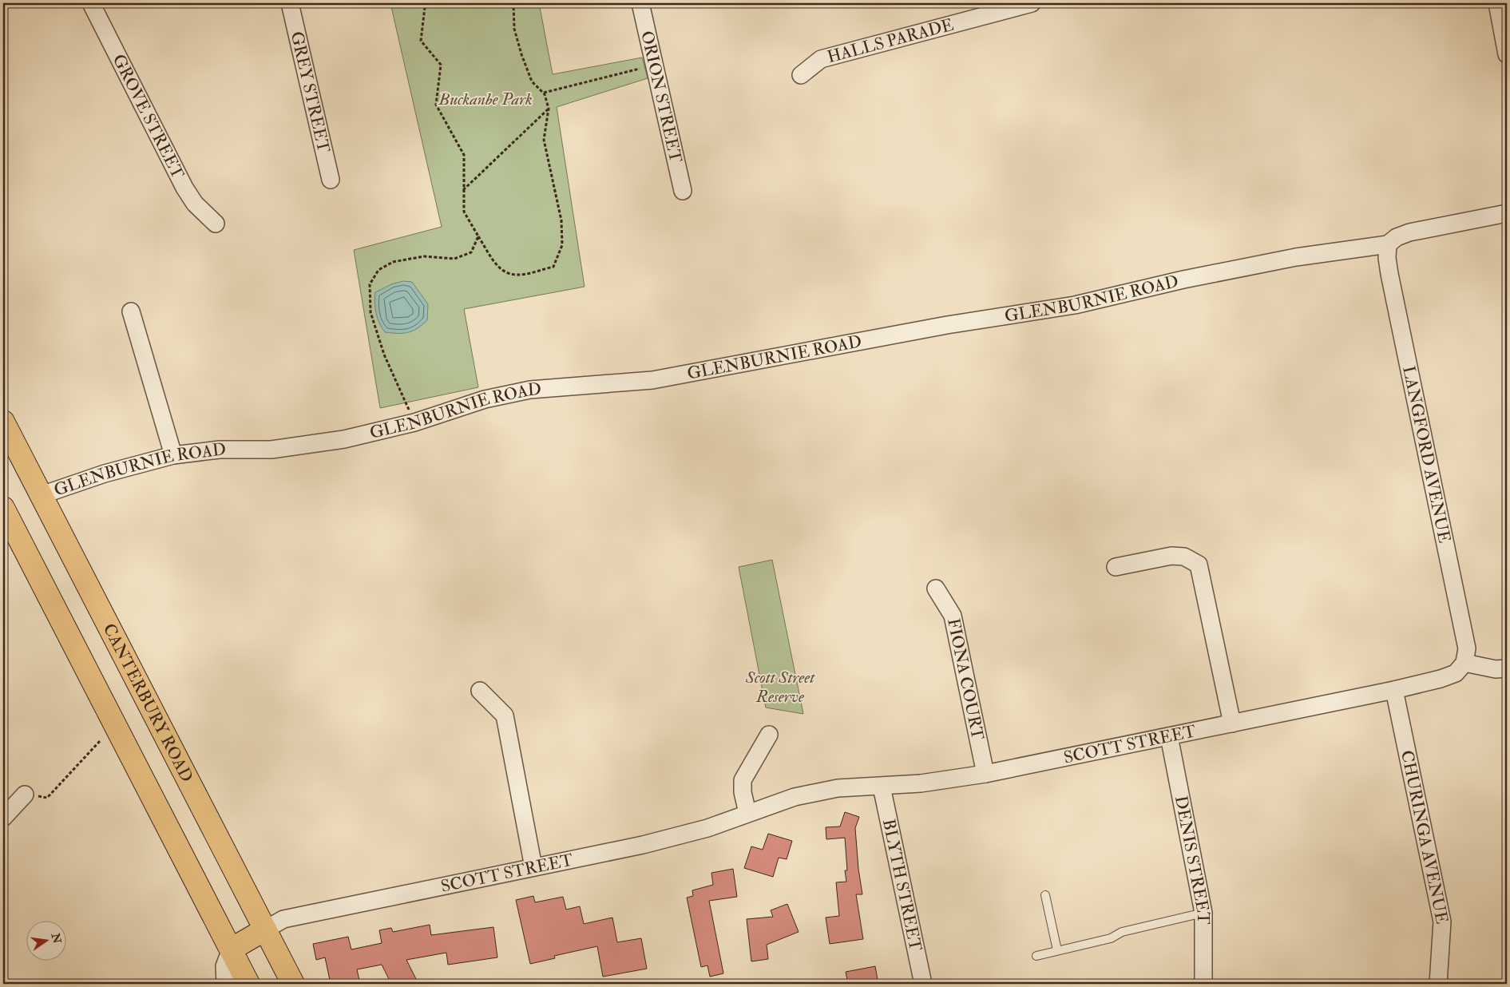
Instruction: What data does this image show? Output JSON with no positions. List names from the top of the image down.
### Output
{
  "streets": {
    "main road": ["CANTERBURY ROAD"],
    "street": [
      "HALLS PARADE",
      "GREY STREET",
      "ORION STREET",
      "GROVE STREET",
      "GLENBURNIE ROAD",
      "LANGFORD AVENUE",
      "FIONA COURT",
      "SCOTT STREET",
      "CHURINGA AVENUE",
      "DENIS STREET",
      "BLYTH STREET"
    ]
  },
  "crossings": [
    ["GLENBURNIE ROAD", "LANGFORD AVENUE"],
    ["GLENBURNIE ROAD", "CANTERBURY ROAD"],
    ["LANGFORD AVENUE", "SCOTT STREET"],
    ["FIONA COURT", "SCOTT STREET"],
    ["CANTERBURY ROAD", "SCOTT STREET"],
    ["SCOTT STREET", "CHURINGA AVENUE"],
    ["SCOTT STREET", "DENIS STREET"],
    ["SCOTT STREET", "BLYTH STREET"]
  ],
  "parks": ["Buckanbe Park", "Scott Street Reserve"],
  "north": "right"
}
